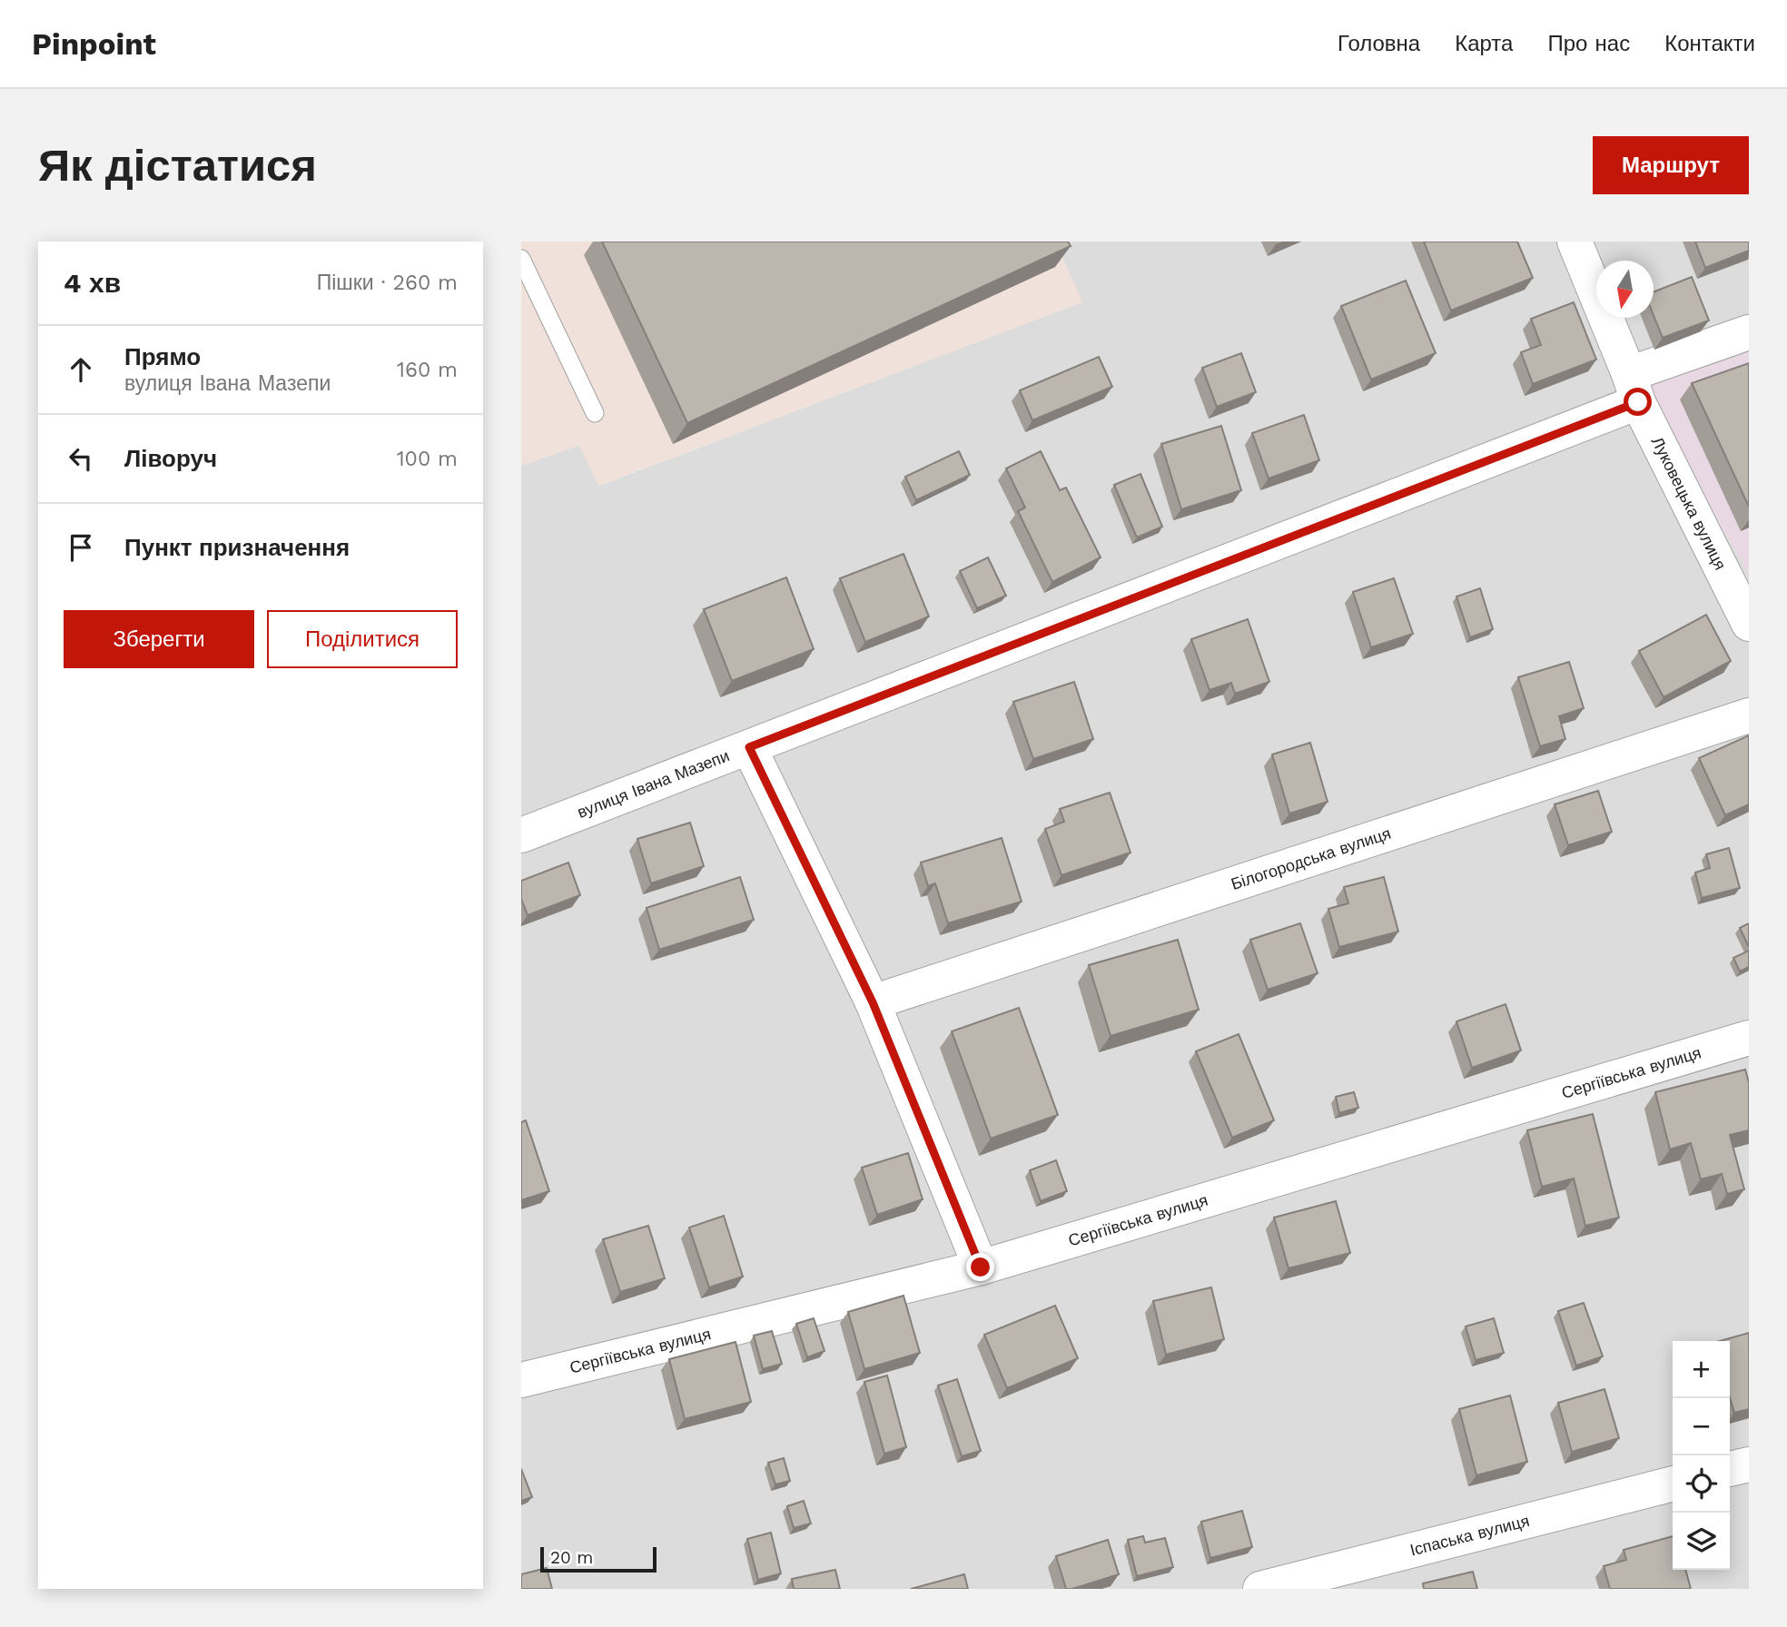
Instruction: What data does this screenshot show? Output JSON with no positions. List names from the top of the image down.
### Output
{
  "streets": {
    "street": [
      "Луковецька вулиця",
      "вулиця Івана Мазепи",
      "Білогородська вулиця",
      "Сергіївська вулиця",
      "Іспаська вулиця"
    ]
  },
  "crossings": [
    ["Луковецька вулиця", "вулиця Івана Мазепи"]
  ],
  "scale_bar": "20 m",
  "north": "bottom",
  "page": {
    "header": "Pinpoint",
    "nav": [
      "Головна",
      "Карта",
      "Про нас",
      "Контакти"
    ],
    "buttons": [
      "Маршрут",
      ["Зберегти", "Поділитися"]
    ],
    "title": "Як дістатися",
    "heading": ["4 хв", "Пішки · 260 m"],
    "list": [
      ["Прямо", "вулиця Івана Мазепи", "160 m"],
      ["Ліворуч", "100 m"],
      "Пункт призначення"
    ],
    "map_buttons": ["+", "−"],
    "scale": "20 m"
  }
}
